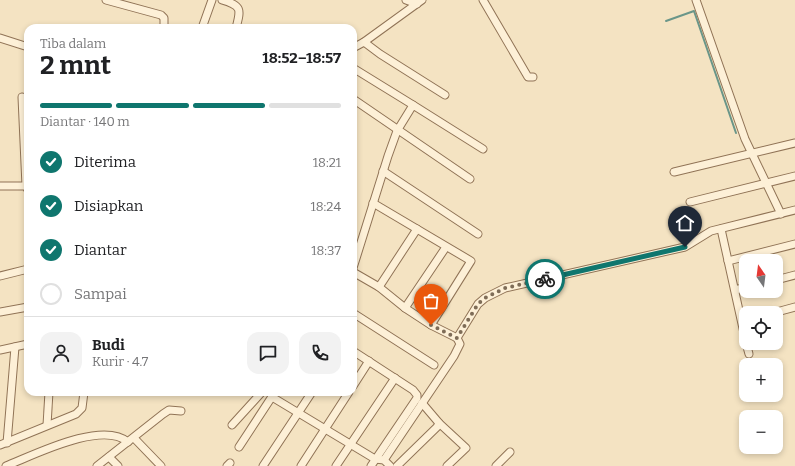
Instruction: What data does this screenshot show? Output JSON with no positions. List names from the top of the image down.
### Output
{
  "north": "top",
  "page": {
    "heading": ["2 mnt", "Tiba dalam", "18:52–18:57"],
    "panel": ["Budi", "Kurir · 4.7"],
    "bar": "Diantar · 140 m",
    "list": [
      ["Diterima", "18:21"],
      ["Disiapkan", "18:24"],
      ["Diantar", "18:37"],
      "Sampai"
    ],
    "map_buttons": ["+", "−"]
  }
}
